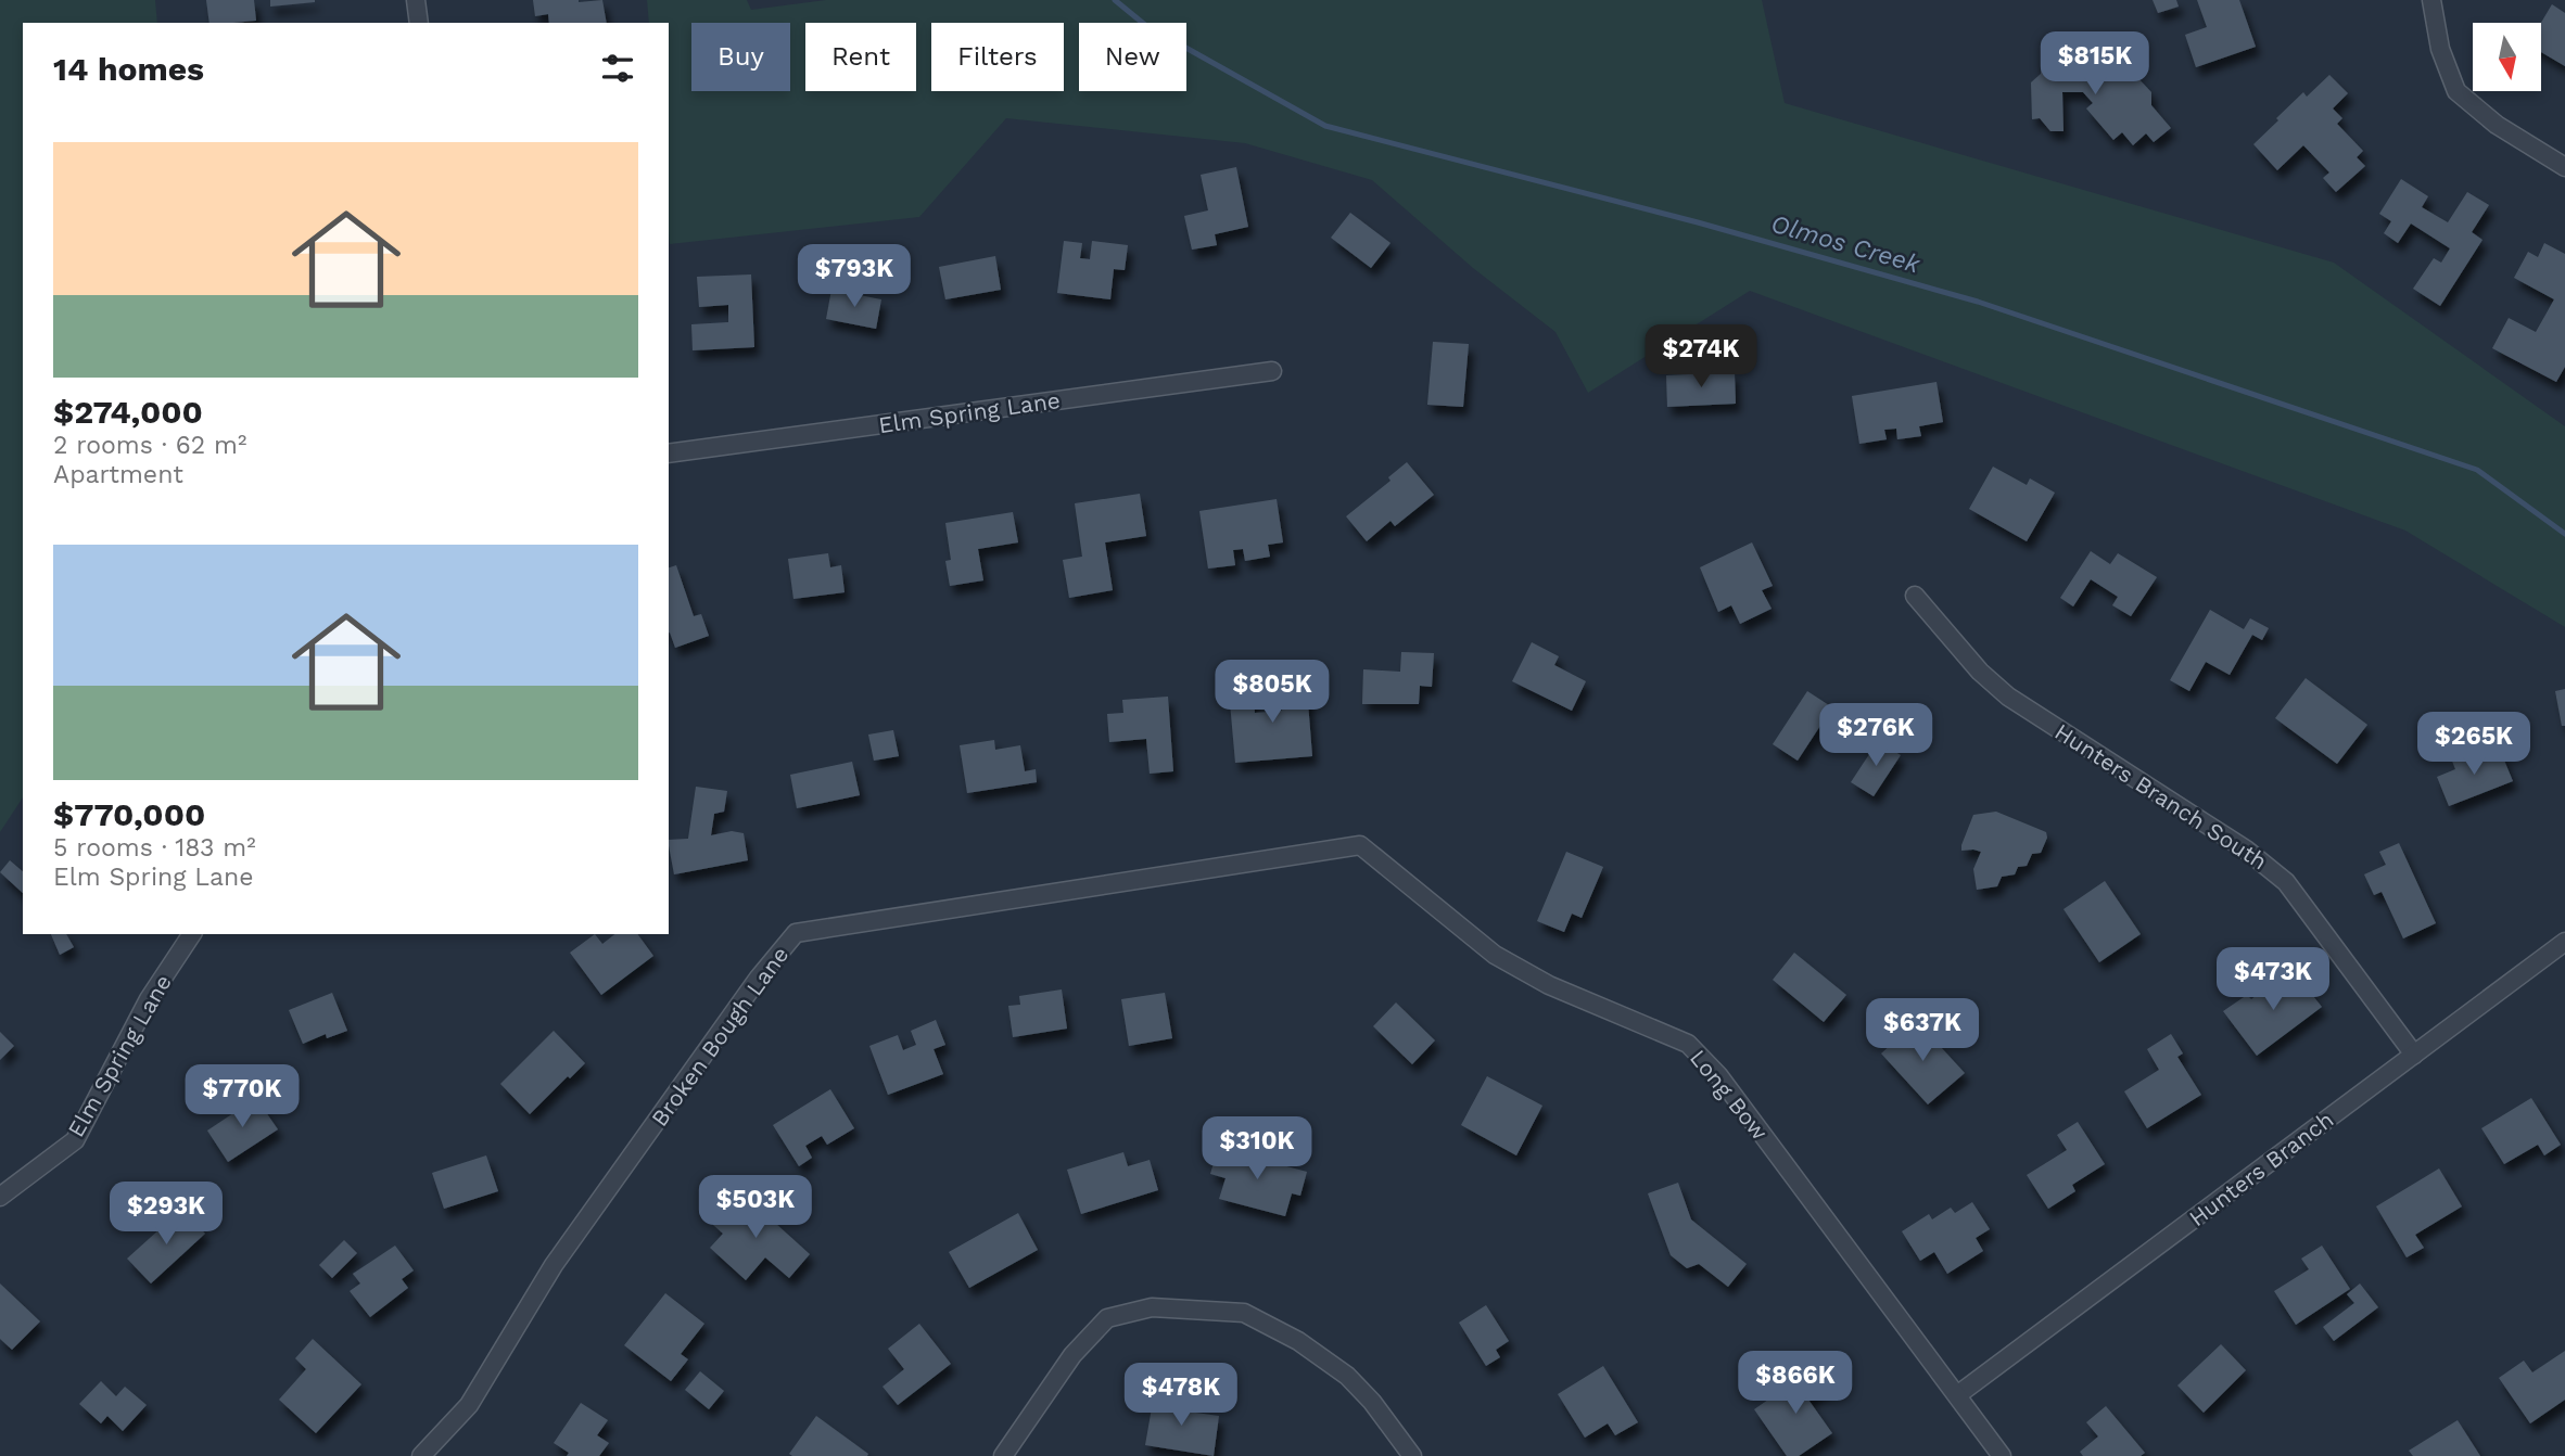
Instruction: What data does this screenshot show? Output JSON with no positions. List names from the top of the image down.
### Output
{
  "streets": {
    "street": [
      "Elm Spring Lane",
      "Hunters Branch South",
      "Broken Bough Lane",
      "Long Bow",
      "Hunters Branch"
    ]
  },
  "crossings": [
    ["Hunters Branch South", "Hunters Branch"],
    ["Broken Bough Lane", "Long Bow"],
    ["Long Bow", "Hunters Branch"]
  ],
  "water": ["Olmos Creek"],
  "north": "bottom",
  "page": {
    "chip": [
      "Buy",
      "Rent",
      "Filters",
      "New"
    ],
    "heading": "14 homes",
    "price": [
      "$815K",
      "$793K",
      "$274K",
      "$805K",
      "$276K",
      "$265K",
      "$473K",
      "$637K",
      "$770K",
      "$310K",
      "$503K",
      "$293K",
      "$866K",
      "$478K"
    ],
    "list": [
      {
        "name": "$274,000",
        "note": "2 rooms · 62 m² · Apartment"
      },
      {
        "name": "$770,000",
        "note": "5 rooms · 183 m² · Elm Spring Lane"
      }
    ]
  }
}
